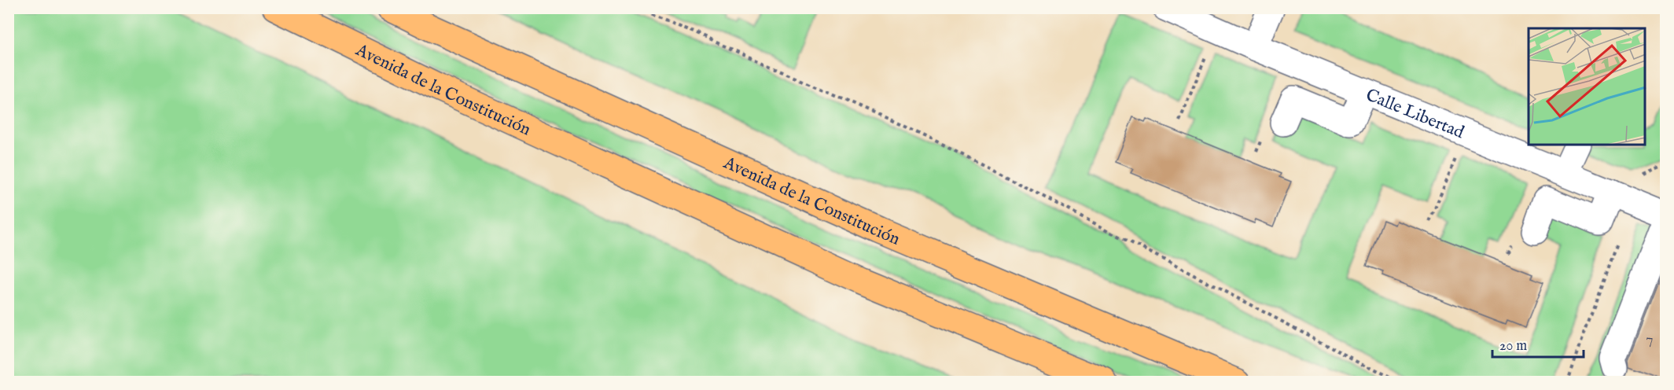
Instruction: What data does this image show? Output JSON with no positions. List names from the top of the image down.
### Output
{
  "streets": {
    "main road": ["Avenida de la Constitución"],
    "street": ["Calle Libertad"]
  },
  "house_numbers": ["7"],
  "scale_bar": "20 m"
}
